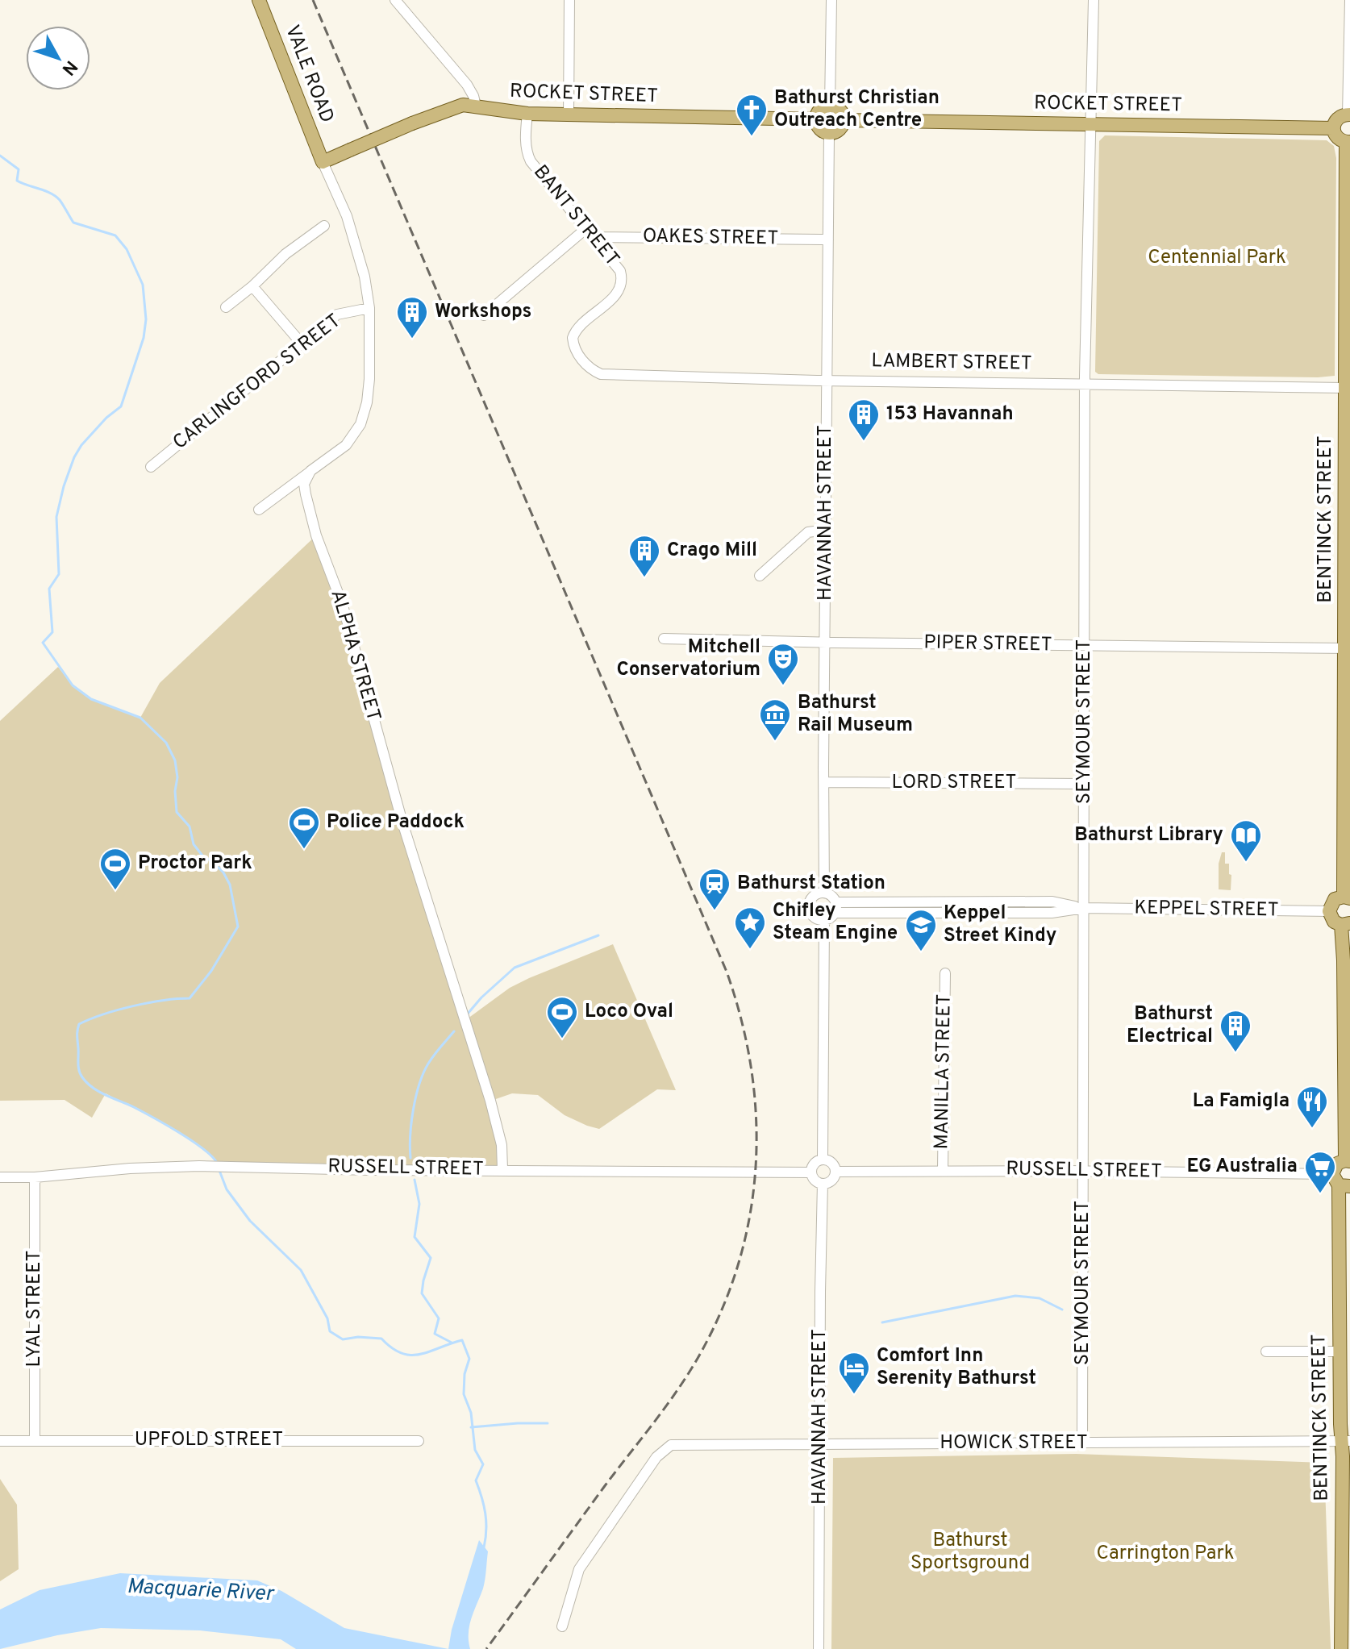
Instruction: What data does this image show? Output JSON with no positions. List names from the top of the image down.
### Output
{
  "streets": {
    "main road": ["VALE ROAD", "ROCKET STREET", "BENTINCK STREET"],
    "street": [
      "BANT STREET",
      "OAKES STREET",
      "LAMBERT STREET",
      "CARLINGFORD STREET",
      "HAVANNAH STREET",
      "PIPER STREET",
      "ALPHA STREET",
      "SEYMOUR STREET",
      "LORD STREET",
      "KEPPEL STREET",
      "MANILLA STREET",
      "RUSSELL STREET",
      "LYAL STREET",
      "UPFOLD STREET",
      "HOWICK STREET"
    ]
  },
  "crossings": [
    ["VALE ROAD", "ROCKET STREET"],
    ["ROCKET STREET", "BANT STREET"],
    ["ROCKET STREET", "HAVANNAH STREET"],
    ["ROCKET STREET", "SEYMOUR STREET"],
    ["BANT STREET", "OAKES STREET"],
    ["BANT STREET", "LAMBERT STREET"],
    ["OAKES STREET", "HAVANNAH STREET"],
    ["LAMBERT STREET", "HAVANNAH STREET"],
    ["LAMBERT STREET", "BENTINCK STREET"],
    ["LAMBERT STREET", "SEYMOUR STREET"],
    ["HAVANNAH STREET", "PIPER STREET"],
    ["HAVANNAH STREET", "LORD STREET"],
    ["HAVANNAH STREET", "KEPPEL STREET"],
    ["HAVANNAH STREET", "RUSSELL STREET"],
    ["HAVANNAH STREET", "HOWICK STREET"],
    ["BENTINCK STREET", "PIPER STREET"],
    ["BENTINCK STREET", "RUSSELL STREET"],
    ["BENTINCK STREET", "HOWICK STREET"],
    ["PIPER STREET", "SEYMOUR STREET"],
    ["ALPHA STREET", "RUSSELL STREET"],
    ["SEYMOUR STREET", "LORD STREET"],
    ["SEYMOUR STREET", "KEPPEL STREET"],
    ["SEYMOUR STREET", "RUSSELL STREET"],
    ["SEYMOUR STREET", "HOWICK STREET"],
    ["MANILLA STREET", "RUSSELL STREET"],
    ["RUSSELL STREET", "LYAL STREET"],
    ["LYAL STREET", "UPFOLD STREET"]
  ],
  "water": ["Macquarie River"],
  "parks": ["Centennial Park", "Bathurst Sportsground", "Carrington Park"],
  "places": {
    "church": ["Bathurst Christian Outreach Centre"],
    "building": [
      "Workshops",
      "153 Havannah",
      "Crago Mill",
      "Bathurst Electrical"
    ],
    "theatre": ["Mitchell Conservatorium"],
    "museum": ["Bathurst Rail Museum"],
    "sports": ["Police Paddock", "Proctor Park", "Loco Oval"],
    "library": ["Bathurst Library"],
    "station": ["Bathurst Station"],
    "place": ["Chifley Steam Engine"],
    "school or university": ["Keppel Street Kindy"],
    "restaurant": ["La Famigla"],
    "supermarket": ["EG Australia"],
    "hotel": ["Comfort Inn Serenity Bathurst"]
  },
  "north": "bottom right"
}
